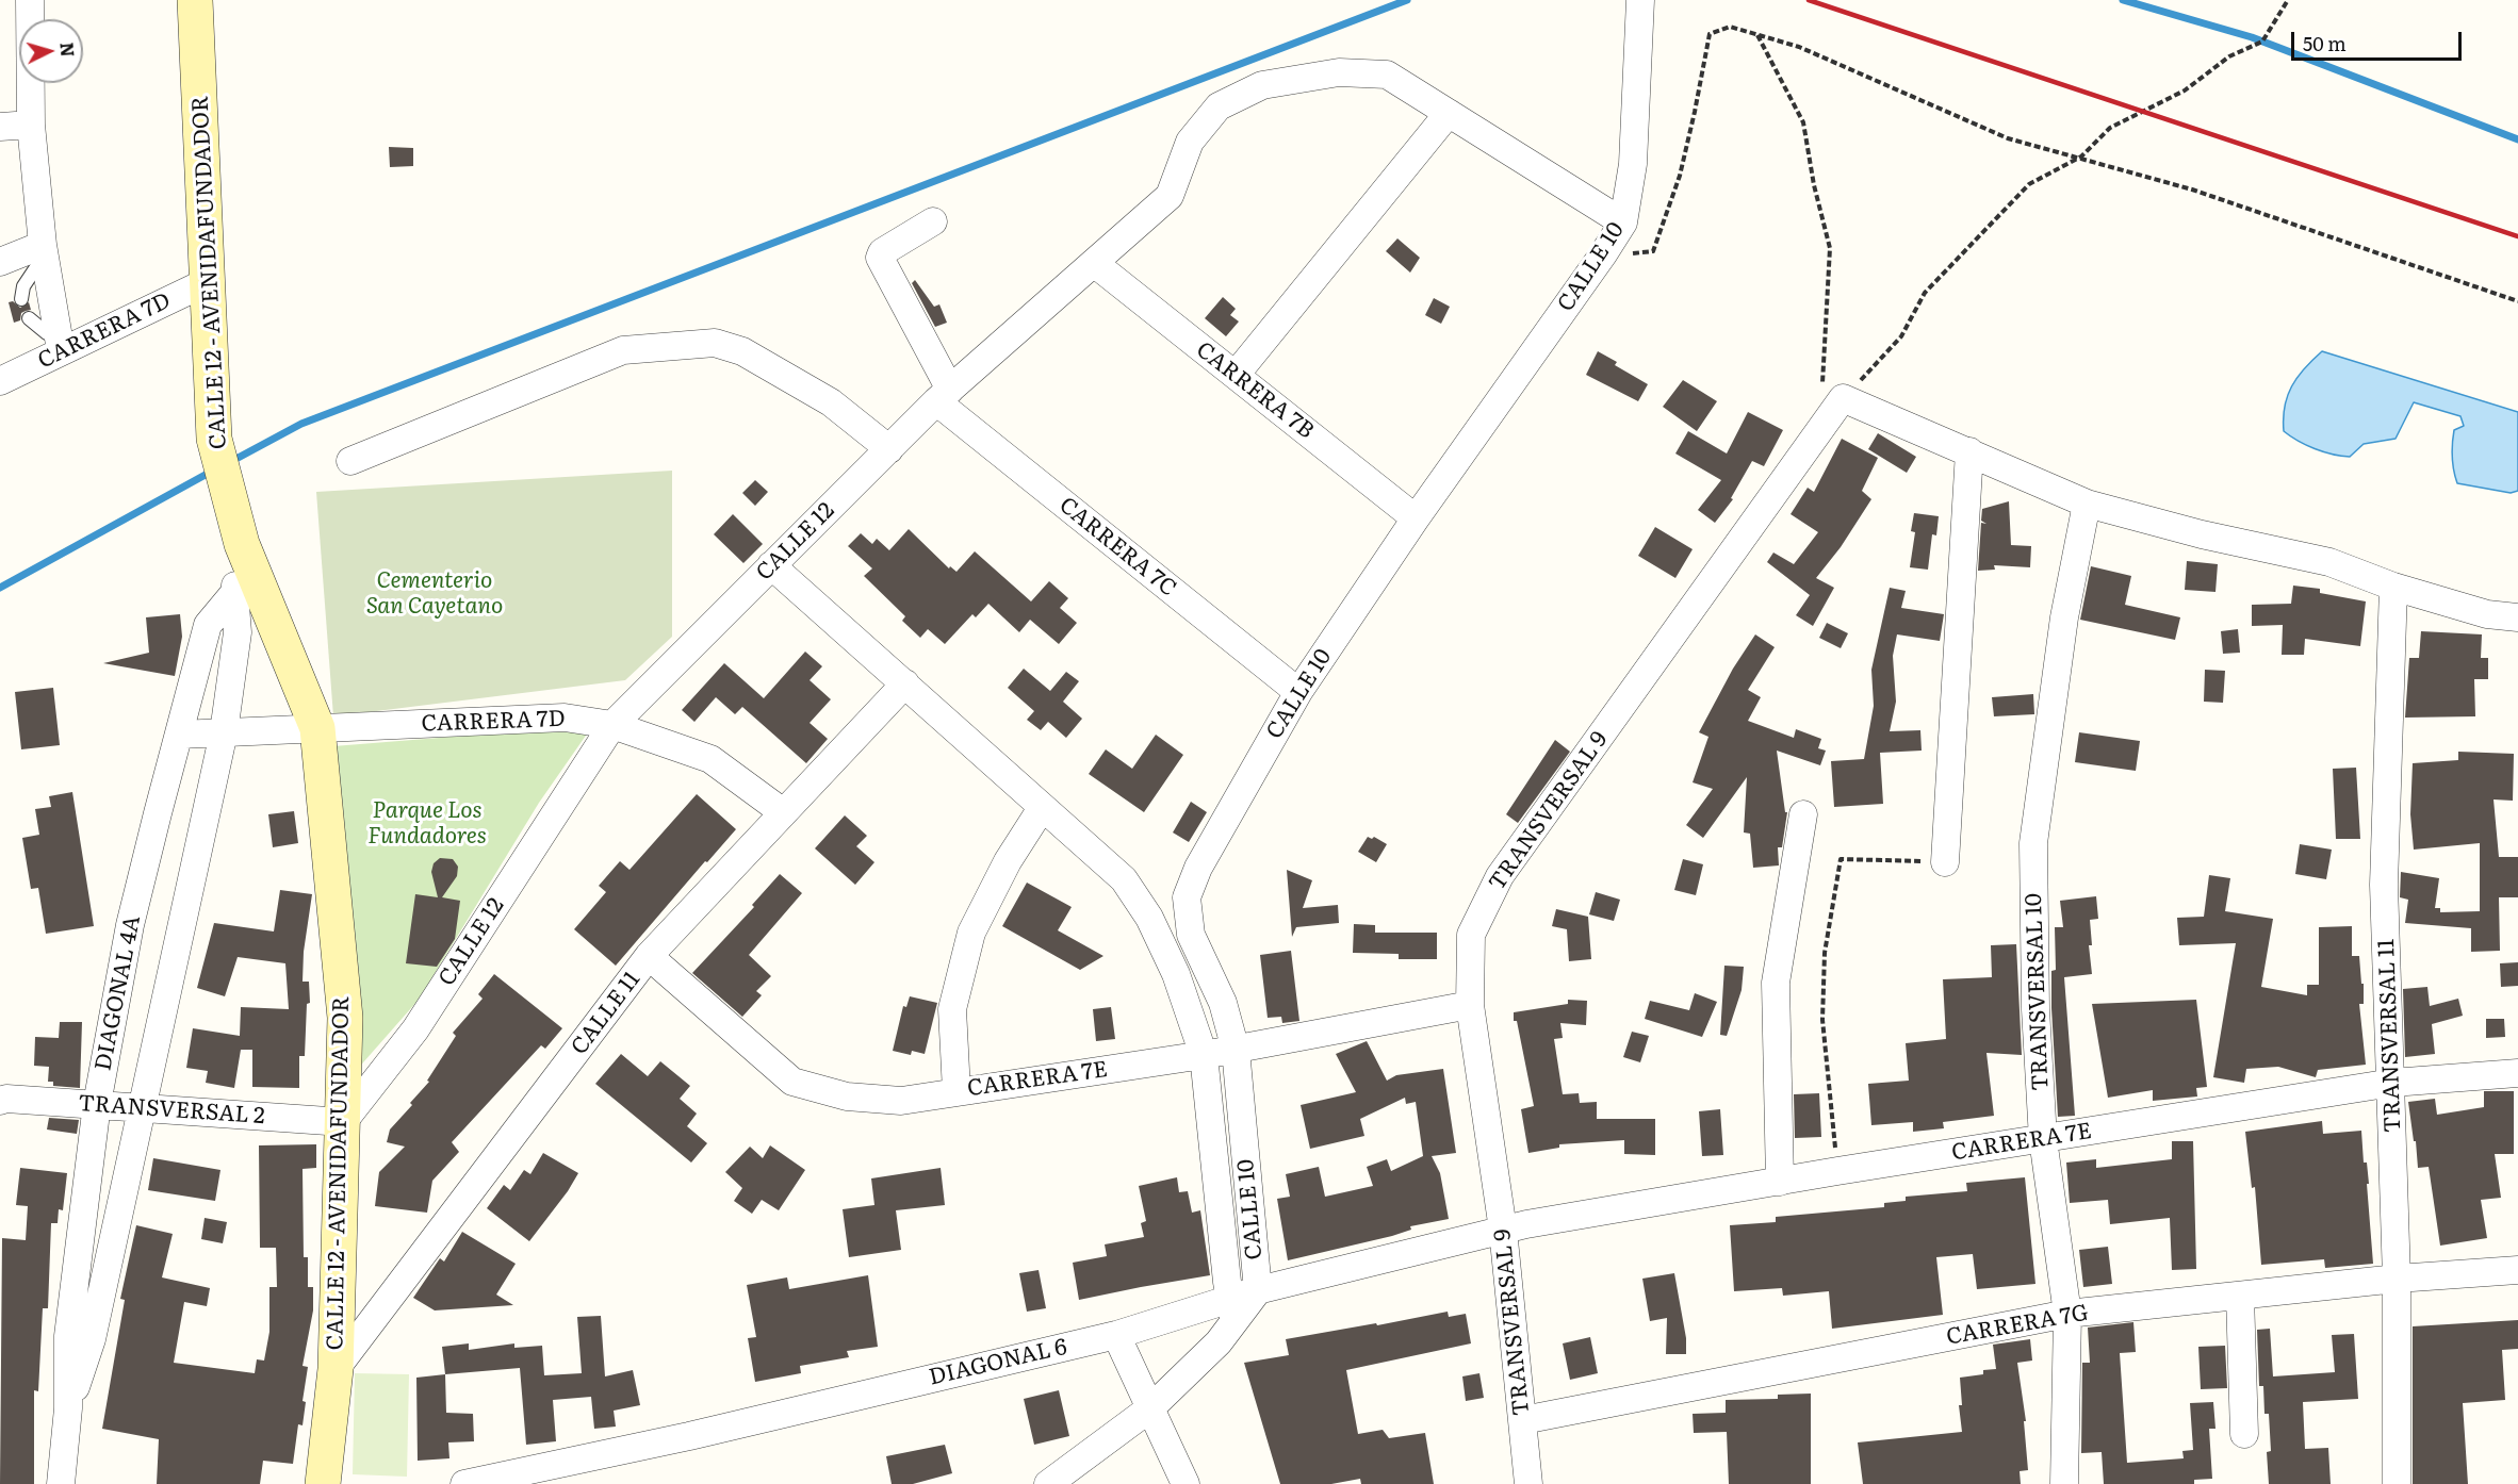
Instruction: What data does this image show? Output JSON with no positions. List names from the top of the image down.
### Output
{
  "streets": {
    "street": [
      "CALLE 10",
      "CALLE 12 - AVENIDAFUNDADOR",
      "CARRERA 7D",
      "CARRERA 7B",
      "CALLE 12",
      "CARRERA 7C",
      "TRANSVERSAL 9",
      "TRANSVERSAL 10",
      "DIAGONAL 4A",
      "CALLE 11",
      "TRANSVERSAL 11",
      "CARRERA 7E",
      "TRANSVERSAL 2",
      "CARRERA 7G",
      "DIAGONAL 6"
    ]
  },
  "crossings": [
    ["CALLE 10", "CARRERA 7B"],
    ["CALLE 10", "CALLE 12"],
    ["CALLE 10", "CARRERA 7C"],
    ["CALLE 10", "CARRERA 7E"],
    ["CALLE 10", "DIAGONAL 6"],
    ["CALLE 12 - AVENIDAFUNDADOR", "CARRERA 7D"],
    ["CALLE 12 - AVENIDAFUNDADOR", "CALLE 12"],
    ["CALLE 12 - AVENIDAFUNDADOR", "DIAGONAL 4A"],
    ["CALLE 12 - AVENIDAFUNDADOR", "CALLE 11"],
    ["CALLE 12 - AVENIDAFUNDADOR", "TRANSVERSAL 2"],
    ["CARRERA 7D", "CALLE 12"],
    ["CARRERA 7D", "DIAGONAL 4A"],
    ["CARRERA 7D", "CALLE 11"],
    ["CARRERA 7B", "CALLE 12"],
    ["CALLE 12", "CARRERA 7C"],
    ["CALLE 12", "TRANSVERSAL 2"],
    ["TRANSVERSAL 9", "CARRERA 7E"],
    ["TRANSVERSAL 9", "CARRERA 7G"],
    ["TRANSVERSAL 9", "DIAGONAL 6"],
    ["TRANSVERSAL 10", "CARRERA 7E"],
    ["TRANSVERSAL 10", "CARRERA 7G"],
    ["DIAGONAL 4A", "TRANSVERSAL 2"],
    ["CALLE 11", "CARRERA 7E"],
    ["TRANSVERSAL 11", "CARRERA 7E"],
    ["TRANSVERSAL 11", "CARRERA 7G"],
    ["CARRERA 7E", "DIAGONAL 6"]
  ],
  "parks": ["Cementerio San Cayetano", "Parque Los Fundadores"],
  "scale_bar": "50 m",
  "north": "right"
}
